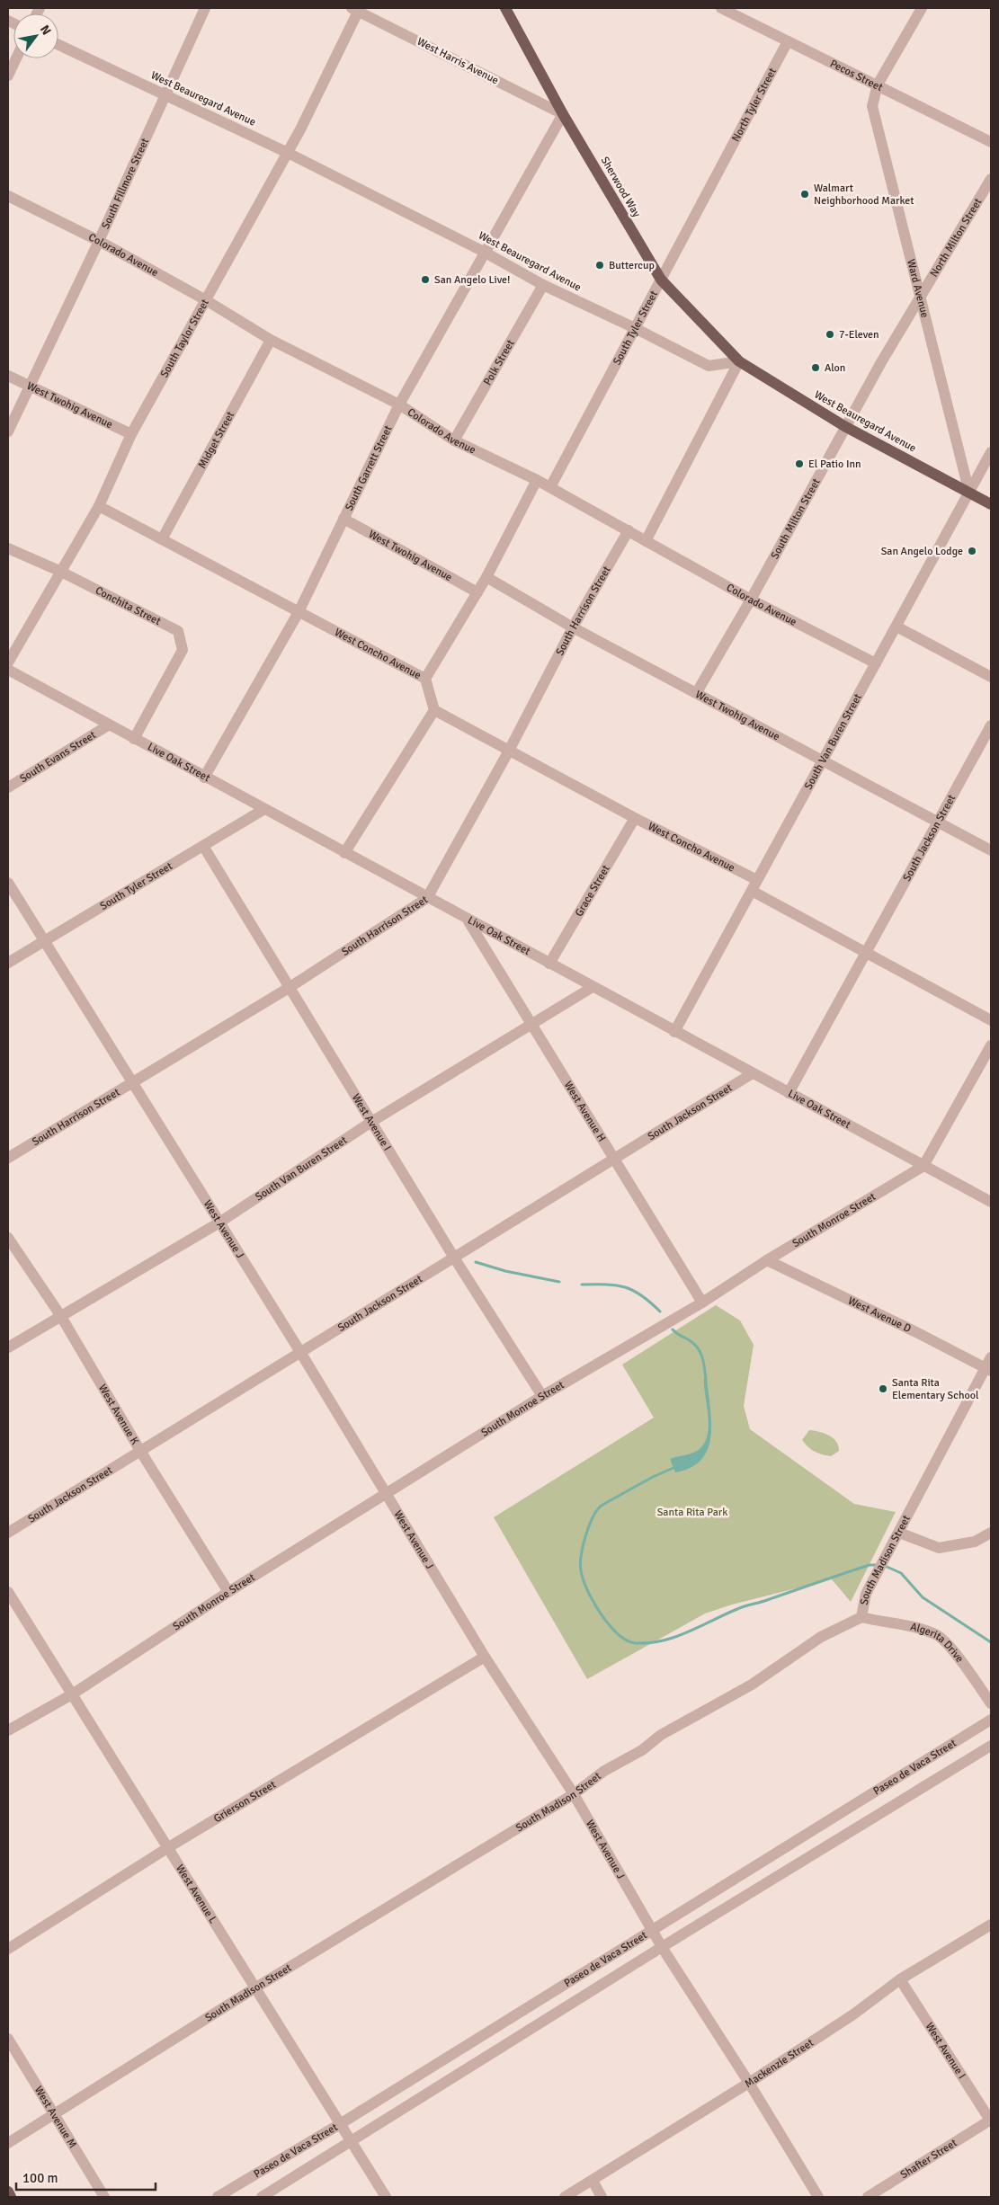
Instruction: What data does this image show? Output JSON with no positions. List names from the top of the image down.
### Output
{
  "streets": {
    "main road": ["West Beauregard Avenue", "Sherwood Way"],
    "street": [
      "West Harris Avenue",
      "Pecos Street",
      "North Tyler Street",
      "South Fillmore Street",
      "North Milton Street",
      "Colorado Avenue",
      "Ward Avenue",
      "South Tyler Street",
      "South Taylor Street",
      "Polk Street",
      "West Twohig Avenue",
      "Midget Street",
      "South Garrett Street",
      "South Milton Street",
      "Conchita Street",
      "South Harrison Street",
      "West Concho Avenue",
      "South Van Buren Street",
      "South Evans Street",
      "Live Oak Street",
      "South Jackson Street",
      "Grace Street",
      "West Avenue H",
      "West Avenue I",
      "South Monroe Street",
      "West Avenue J",
      "West Avenue D",
      "West Avenue K",
      "South Madison Street",
      "Algerita Drive",
      "Paseo de Vaca Street",
      "Grierson Street",
      "West Avenue L",
      "Mackenzie Street",
      "West Avenue M",
      "Shafter Street"
    ]
  },
  "crossings": [
    ["West Harris Avenue", "Sherwood Way"],
    ["West Harris Avenue", "South Taylor Street"],
    ["West Harris Avenue", "South Garrett Street"],
    ["Pecos Street", "North Tyler Street"],
    ["Pecos Street", "Ward Avenue"],
    ["West Beauregard Avenue", "South Fillmore Street"],
    ["West Beauregard Avenue", "Sherwood Way"],
    ["West Beauregard Avenue", "Ward Avenue"],
    ["West Beauregard Avenue", "South Tyler Street"],
    ["West Beauregard Avenue", "South Taylor Street"],
    ["West Beauregard Avenue", "Polk Street"],
    ["West Beauregard Avenue", "South Garrett Street"],
    ["West Beauregard Avenue", "South Milton Street"],
    ["West Beauregard Avenue", "South Van Buren Street"],
    ["North Tyler Street", "South Tyler Street"],
    ["South Fillmore Street", "Colorado Avenue"],
    ["South Fillmore Street", "West Twohig Avenue"],
    ["Sherwood Way", "South Tyler Street"],
    ["Sherwood Way", "South Garrett Street"],
    ["North Milton Street", "Ward Avenue"],
    ["North Milton Street", "South Milton Street"],
    ["Colorado Avenue", "South Tyler Street"],
    ["Colorado Avenue", "South Taylor Street"],
    ["Colorado Avenue", "Polk Street"],
    ["Colorado Avenue", "Midget Street"],
    ["Colorado Avenue", "South Garrett Street"],
    ["Colorado Avenue", "South Milton Street"],
    ["Colorado Avenue", "South Harrison Street"],
    ["Colorado Avenue", "South Van Buren Street"],
    ["Ward Avenue", "South Milton Street"],
    ["Ward Avenue", "South Van Buren Street"],
    ["South Tyler Street", "Live Oak Street"],
    ["South Tyler Street", "West Avenue I"],
    ["South Tyler Street", "West Avenue J"],
    ["South Taylor Street", "West Twohig Avenue"],
    ["South Taylor Street", "Conchita Street"],
    ["South Taylor Street", "West Concho Avenue"],
    ["West Twohig Avenue", "South Garrett Street"],
    ["West Twohig Avenue", "South Milton Street"],
    ["West Twohig Avenue", "South Harrison Street"],
    ["West Twohig Avenue", "South Van Buren Street"],
    ["West Twohig Avenue", "South Jackson Street"],
    ["Midget Street", "West Concho Avenue"],
    ["South Garrett Street", "West Concho Avenue"],
    ["South Garrett Street", "Live Oak Street"],
    ["Conchita Street", "Live Oak Street"],
    ["South Harrison Street", "West Concho Avenue"],
    ["South Harrison Street", "Live Oak Street"],
    ["South Harrison Street", "West Avenue I"],
    ["South Harrison Street", "West Avenue J"],
    ["West Concho Avenue", "South Van Buren Street"],
    ["West Concho Avenue", "South Jackson Street"],
    ["West Concho Avenue", "Grace Street"],
    ["South Van Buren Street", "Live Oak Street"],
    ["South Van Buren Street", "West Avenue H"],
    ["South Van Buren Street", "West Avenue I"],
    ["South Van Buren Street", "West Avenue J"],
    ["South Van Buren Street", "West Avenue K"],
    ["South Evans Street", "Live Oak Street"],
    ["Live Oak Street", "South Jackson Street"],
    ["Live Oak Street", "Grace Street"],
    ["Live Oak Street", "West Avenue H"],
    ["Live Oak Street", "South Monroe Street"],
    ["South Jackson Street", "West Avenue H"],
    ["South Jackson Street", "West Avenue I"],
    ["South Jackson Street", "West Avenue J"],
    ["South Jackson Street", "West Avenue K"],
    ["West Avenue H", "South Monroe Street"],
    ["West Avenue I", "South Monroe Street"],
    ["West Avenue I", "Mackenzie Street"],
    ["West Avenue I", "Shafter Street"],
    ["South Monroe Street", "West Avenue J"],
    ["South Monroe Street", "West Avenue D"],
    ["South Monroe Street", "West Avenue K"],
    ["South Monroe Street", "West Avenue L"],
    ["West Avenue J", "South Madison Street"],
    ["West Avenue J", "Paseo de Vaca Street"],
    ["West Avenue J", "Grierson Street"],
    ["West Avenue J", "Mackenzie Street"],
    ["West Avenue D", "South Madison Street"],
    ["South Madison Street", "Algerita Drive"],
    ["South Madison Street", "West Avenue L"],
    ["South Madison Street", "West Avenue M"],
    ["Paseo de Vaca Street", "West Avenue L"],
    ["Grierson Street", "West Avenue L"]
  ],
  "parks": ["Santa Rita Park"],
  "places": [
    "Walmart Neighborhood Market",
    "Buttercup",
    "San Angelo Live!",
    "7-Eleven",
    "Alon",
    "El Patio Inn",
    "San Angelo Lodge",
    "Santa Rita Elementary School"
  ],
  "scale_bar": "100 m",
  "north": "top right"
}
